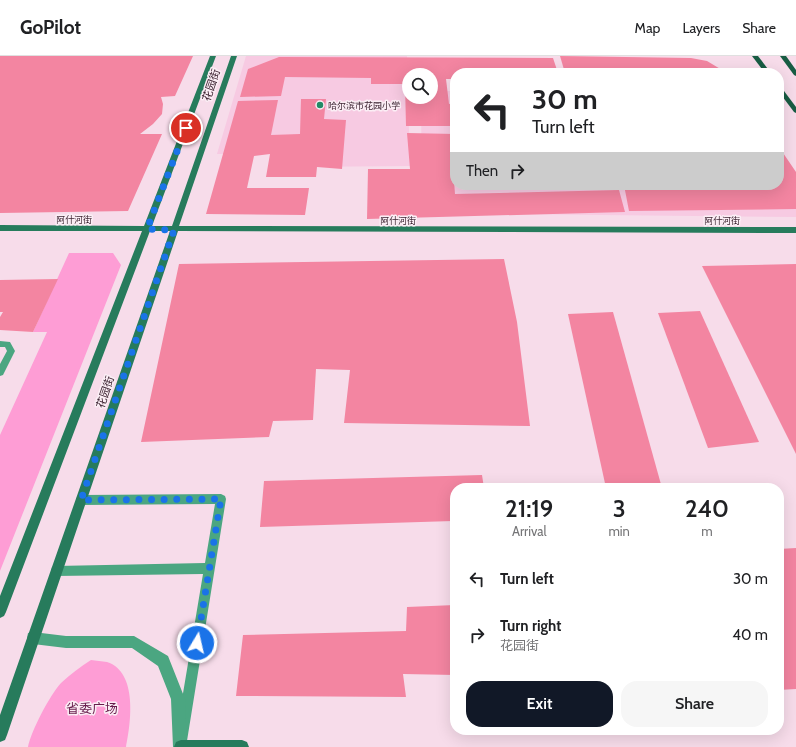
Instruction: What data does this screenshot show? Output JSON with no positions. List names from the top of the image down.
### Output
{
  "streets": {
    "main road": ["花园街", "阿什河街"]
  },
  "crossings": [
    ["花园街", "阿什河街"]
  ],
  "parks": ["省委广场"],
  "places": ["哈尔滨市花园小学"],
  "page": {
    "header": "GoPilot",
    "nav": ["Map", "Layers", "Share"],
    "turn": ["30 m", "Turn left"],
    "then": "Then",
    "eta": [
      "21:19",
      "Arrival",
      "3",
      "min",
      "240",
      "m"
    ],
    "list": [
      {
        "name": "Turn left",
        "value": "30 m"
      },
      {
        "name": "Turn right",
        "note": "花园街",
        "value": "40 m"
      }
    ],
    "buttons": ["Exit", "Share"]
  }
}
